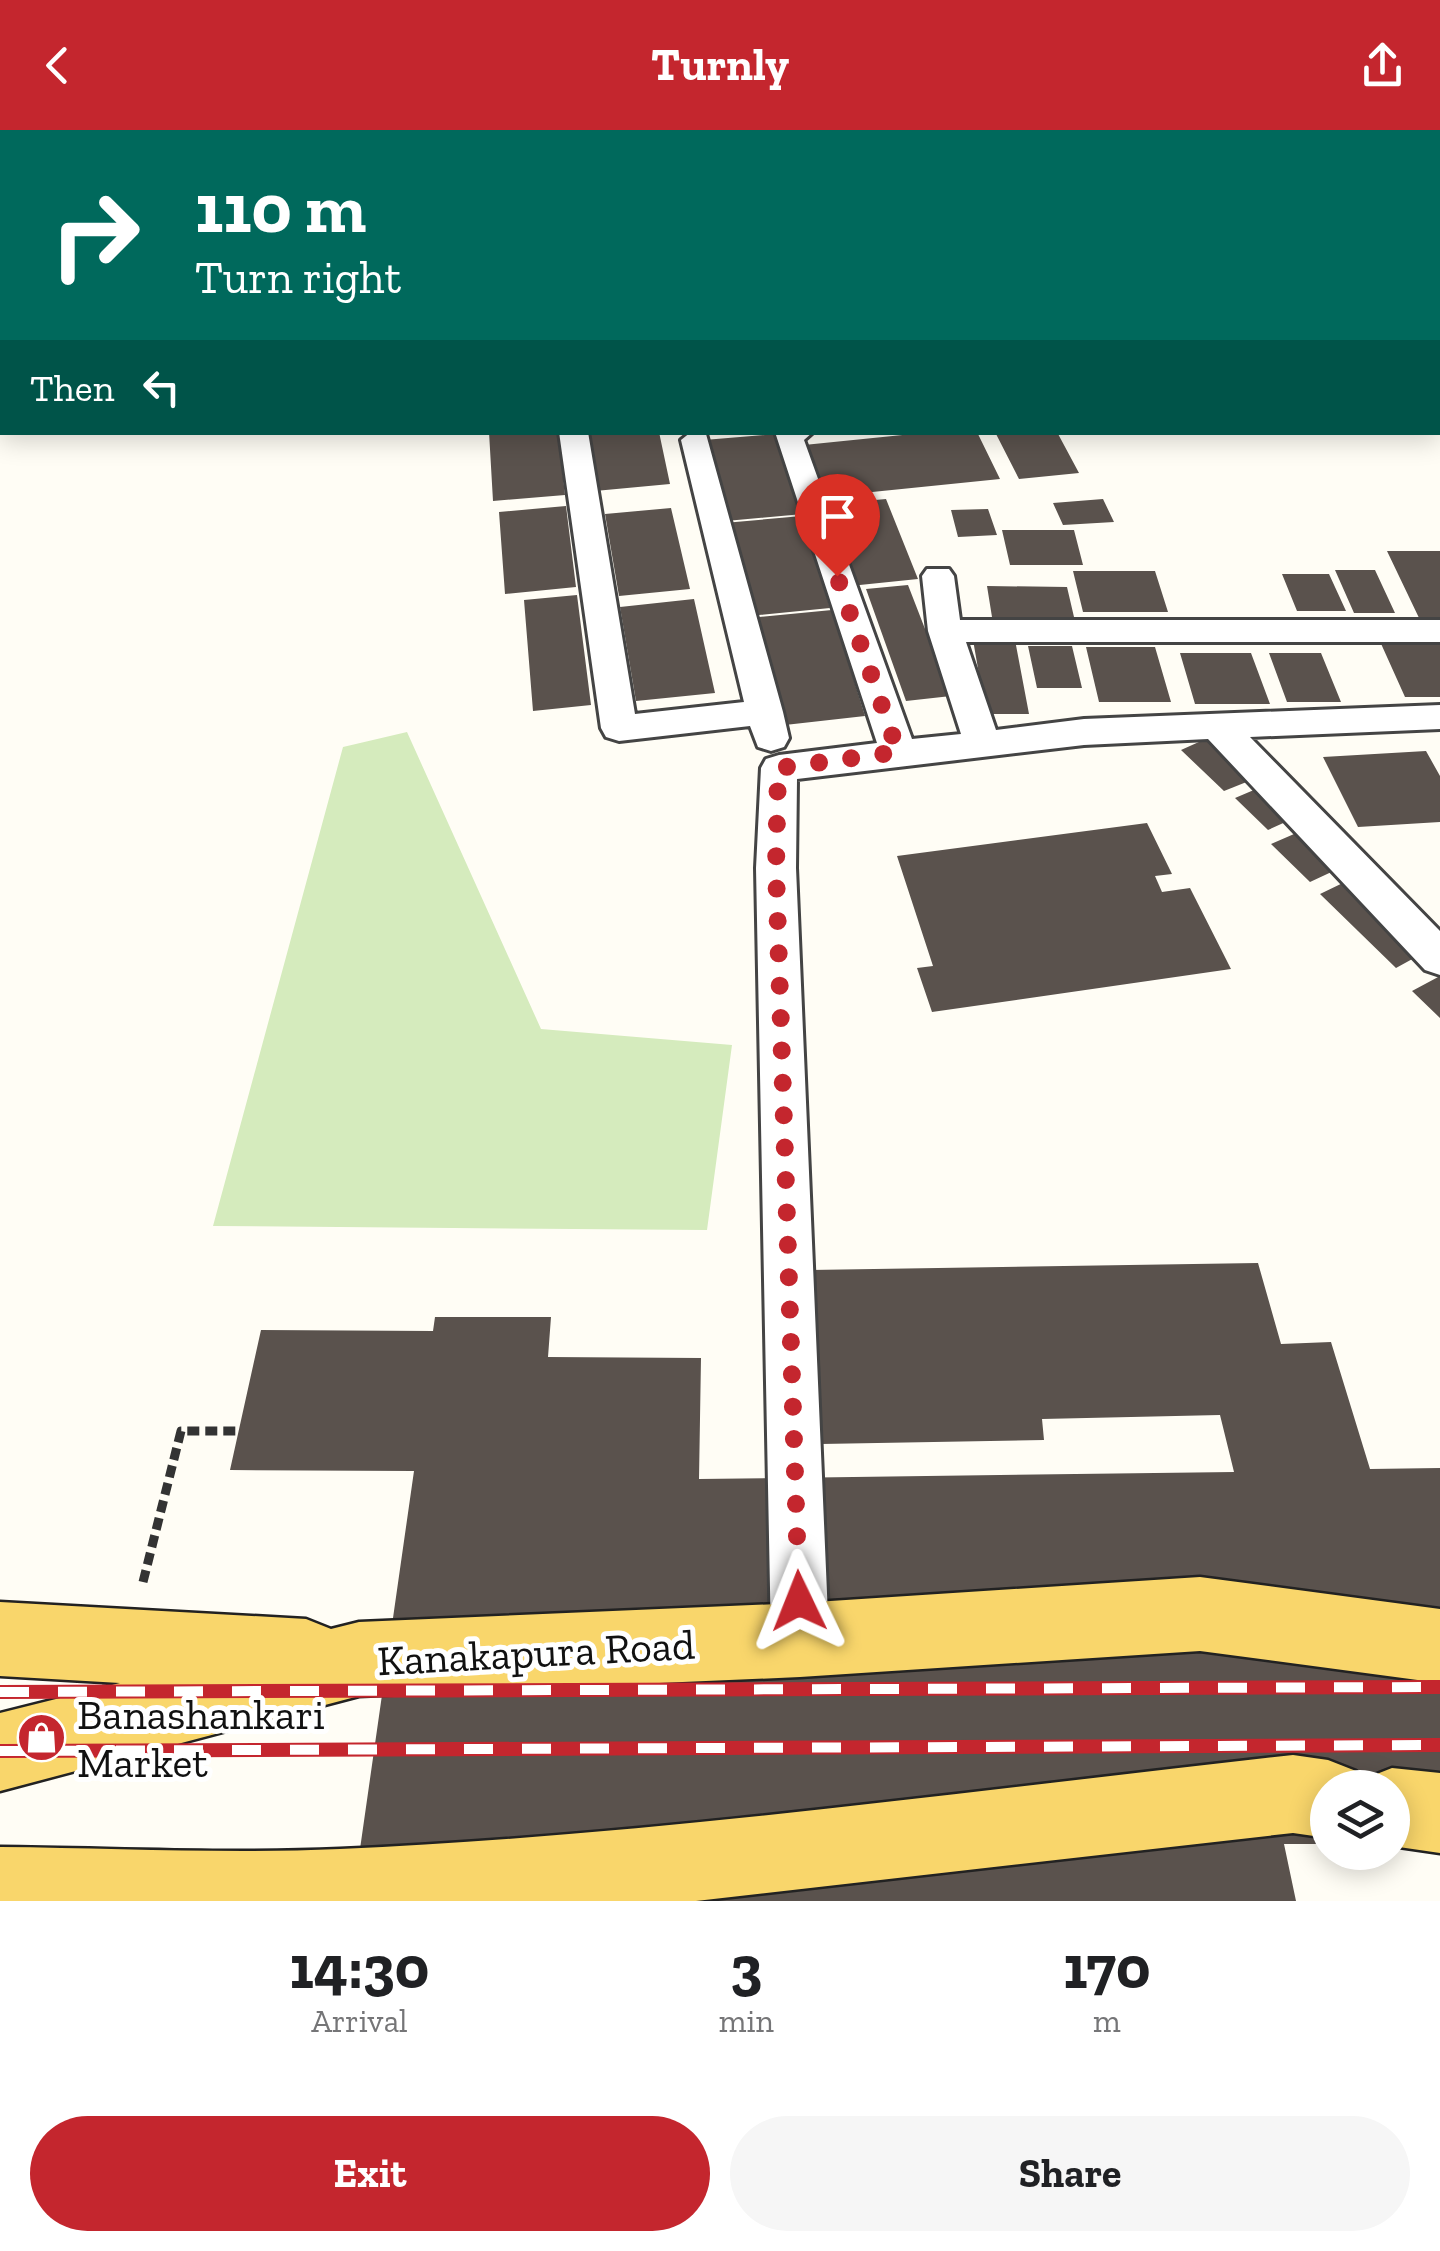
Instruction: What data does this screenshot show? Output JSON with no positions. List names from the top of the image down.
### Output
{
  "streets": {
    "main road": ["Kanakapura Road"]
  },
  "places": {
    "shop": ["Banashankari Market"]
  },
  "page": {
    "header": "Turnly",
    "turn": ["110 m", "Turn right"],
    "then": "Then",
    "eta": [
      "14:30",
      "Arrival",
      "3",
      "min",
      "170",
      "m"
    ],
    "buttons": ["Exit", "Share"]
  }
}
